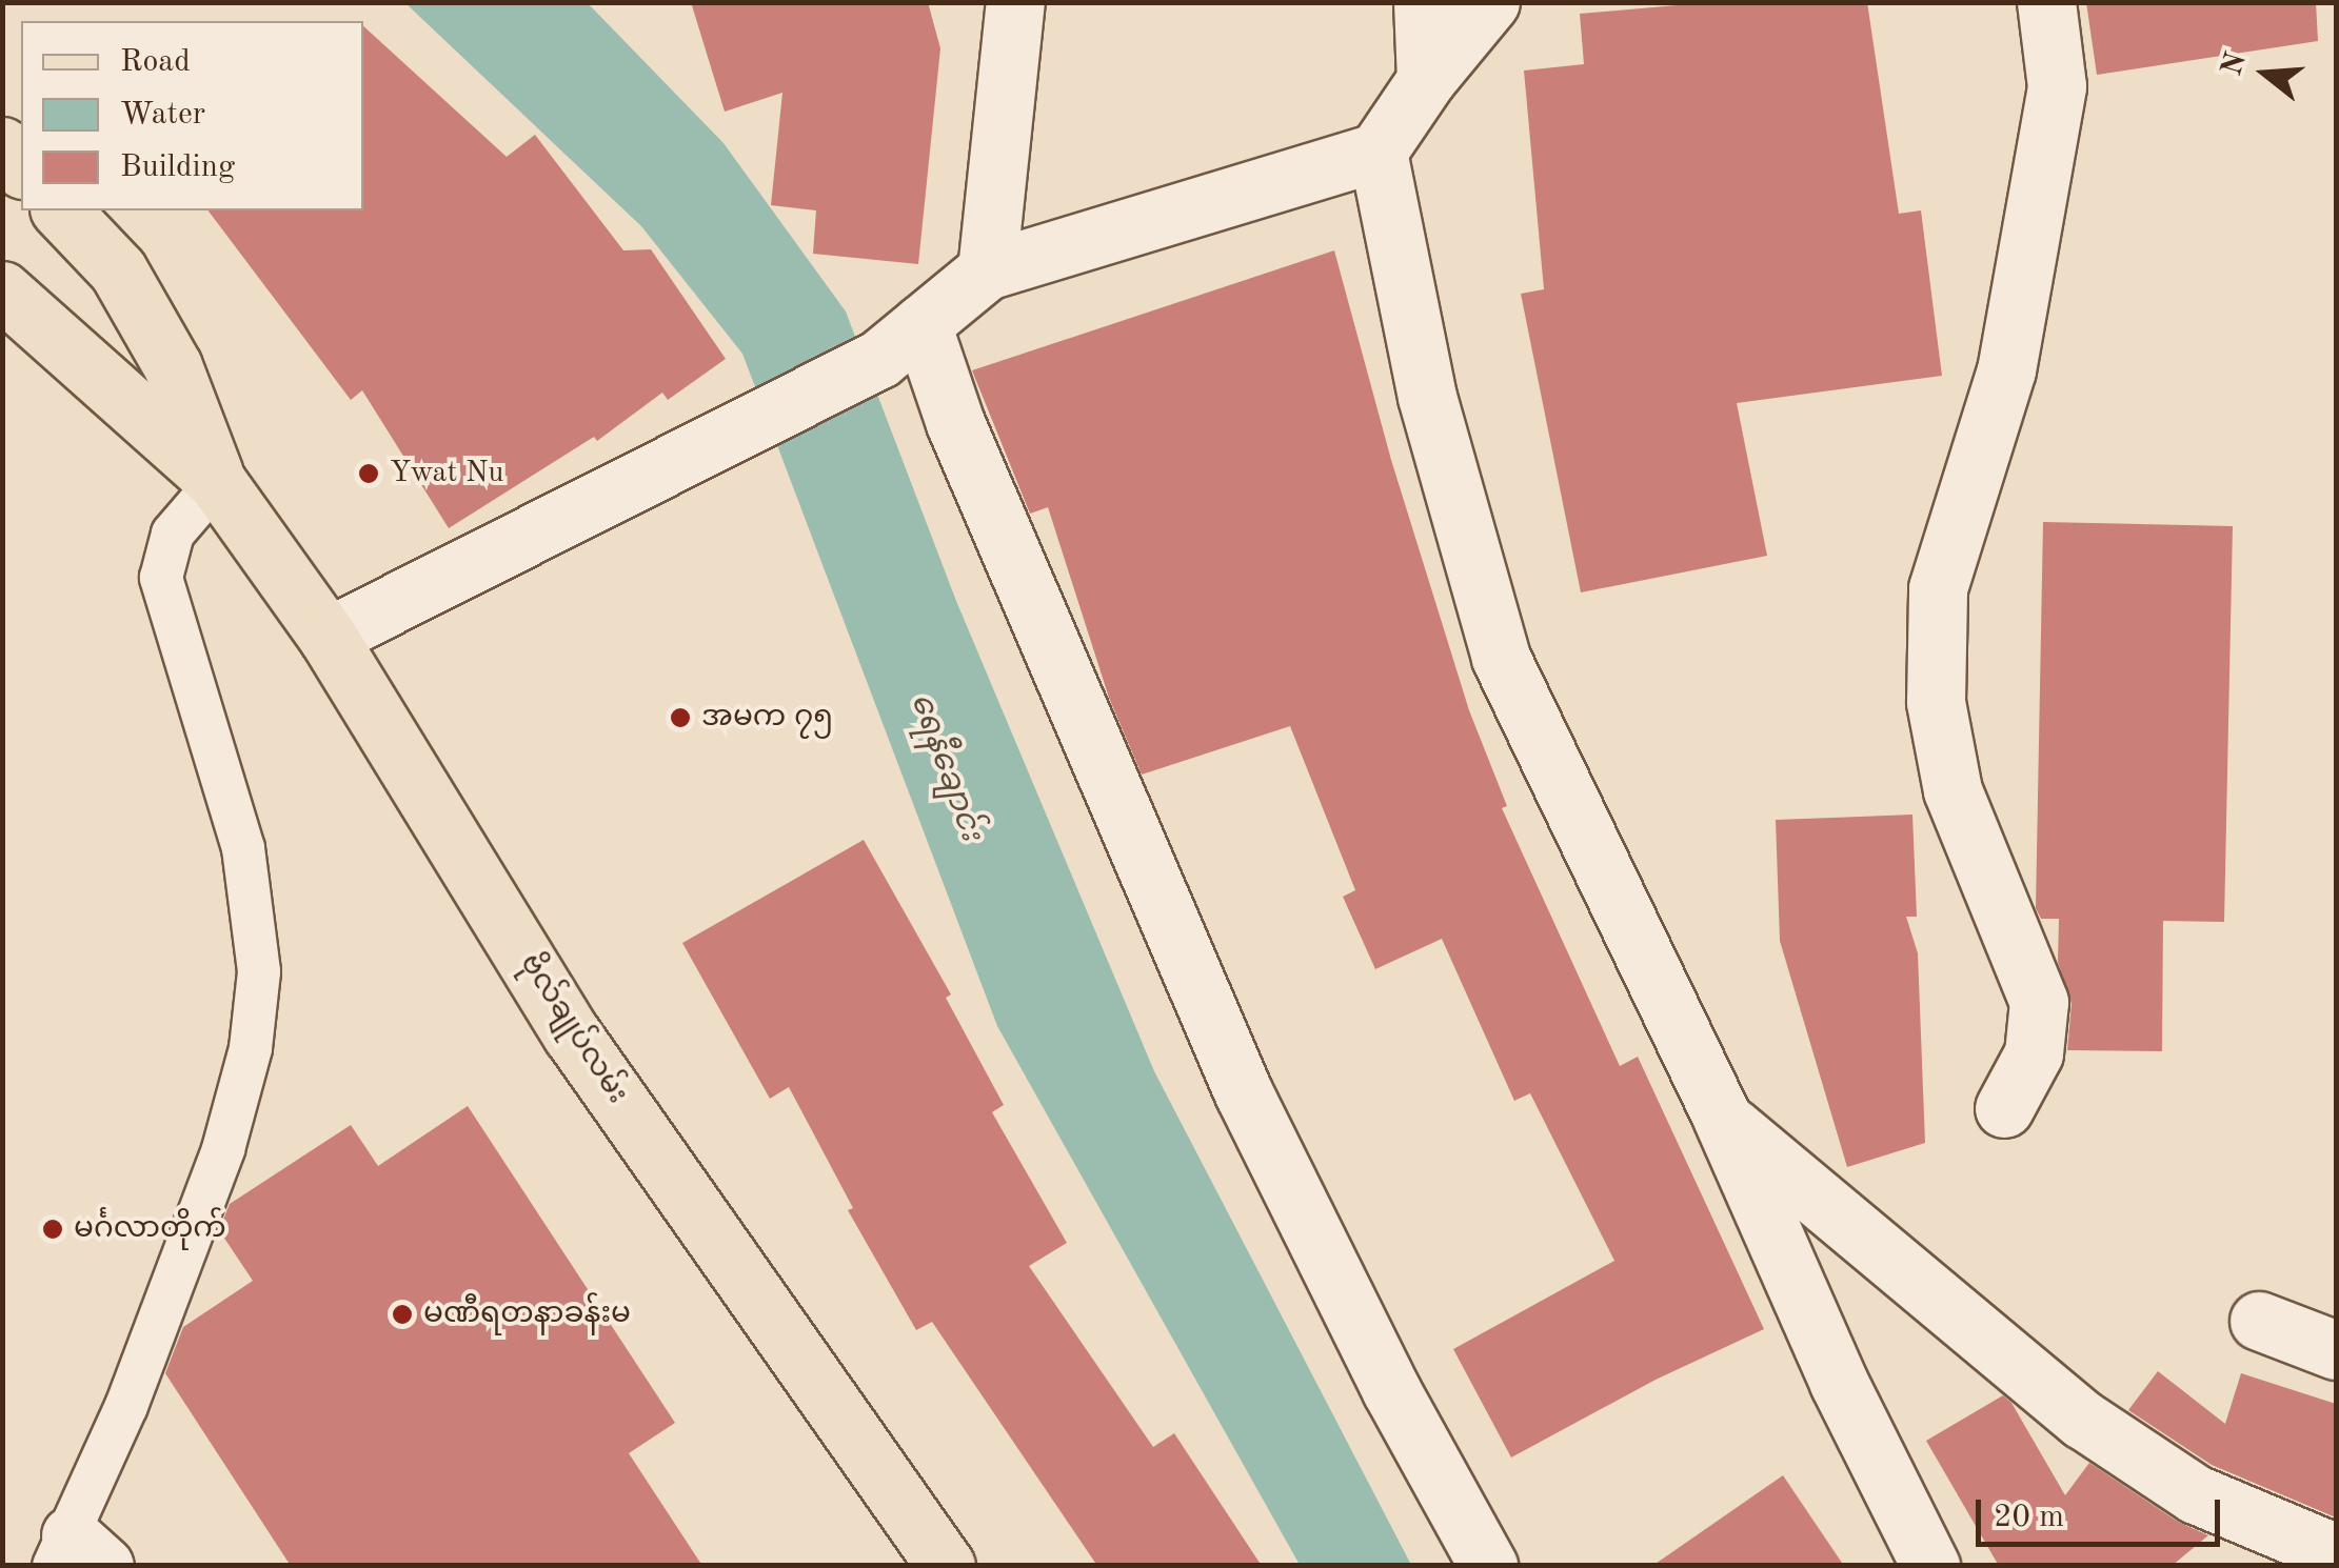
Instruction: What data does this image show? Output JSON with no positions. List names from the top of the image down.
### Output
{
  "streets": {
    "main road": ["ဗိုလ်‌ချုပ်‌လမ်း"]
  },
  "water": ["ရေနီချောင်း"],
  "places": [
    "Ywat Nu",
    "အမက ၇၅",
    "မင်္ဂလာတိုက်",
    "မဏီရတနာခန်းမ"
  ],
  "legend": ["Road", "Water", "Building"],
  "scale_bar": "20 m",
  "north": "left"
}
